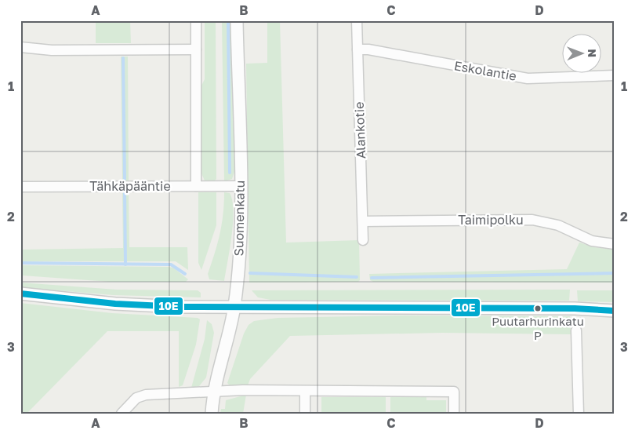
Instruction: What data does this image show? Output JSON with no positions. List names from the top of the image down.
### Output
{
  "streets": {
    "street": [
      "Eskolantie",
      "Alankotie",
      "Tähkäpääntie",
      "Suomenkatu",
      "Taimipolku"
    ]
  },
  "crossings": [
    ["Eskolantie", "Alankotie"],
    ["Alankotie", "Taimipolku"],
    ["Tähkäpääntie", "Suomenkatu"]
  ],
  "places": ["Puutarhurinkatu P"],
  "lines": ["transit line 10E"],
  "north": "right",
  "grid": {
    "columns": [
      "A",
      "B",
      "C",
      "D"
    ],
    "rows": ["1", "2", "3"]
  }
}
